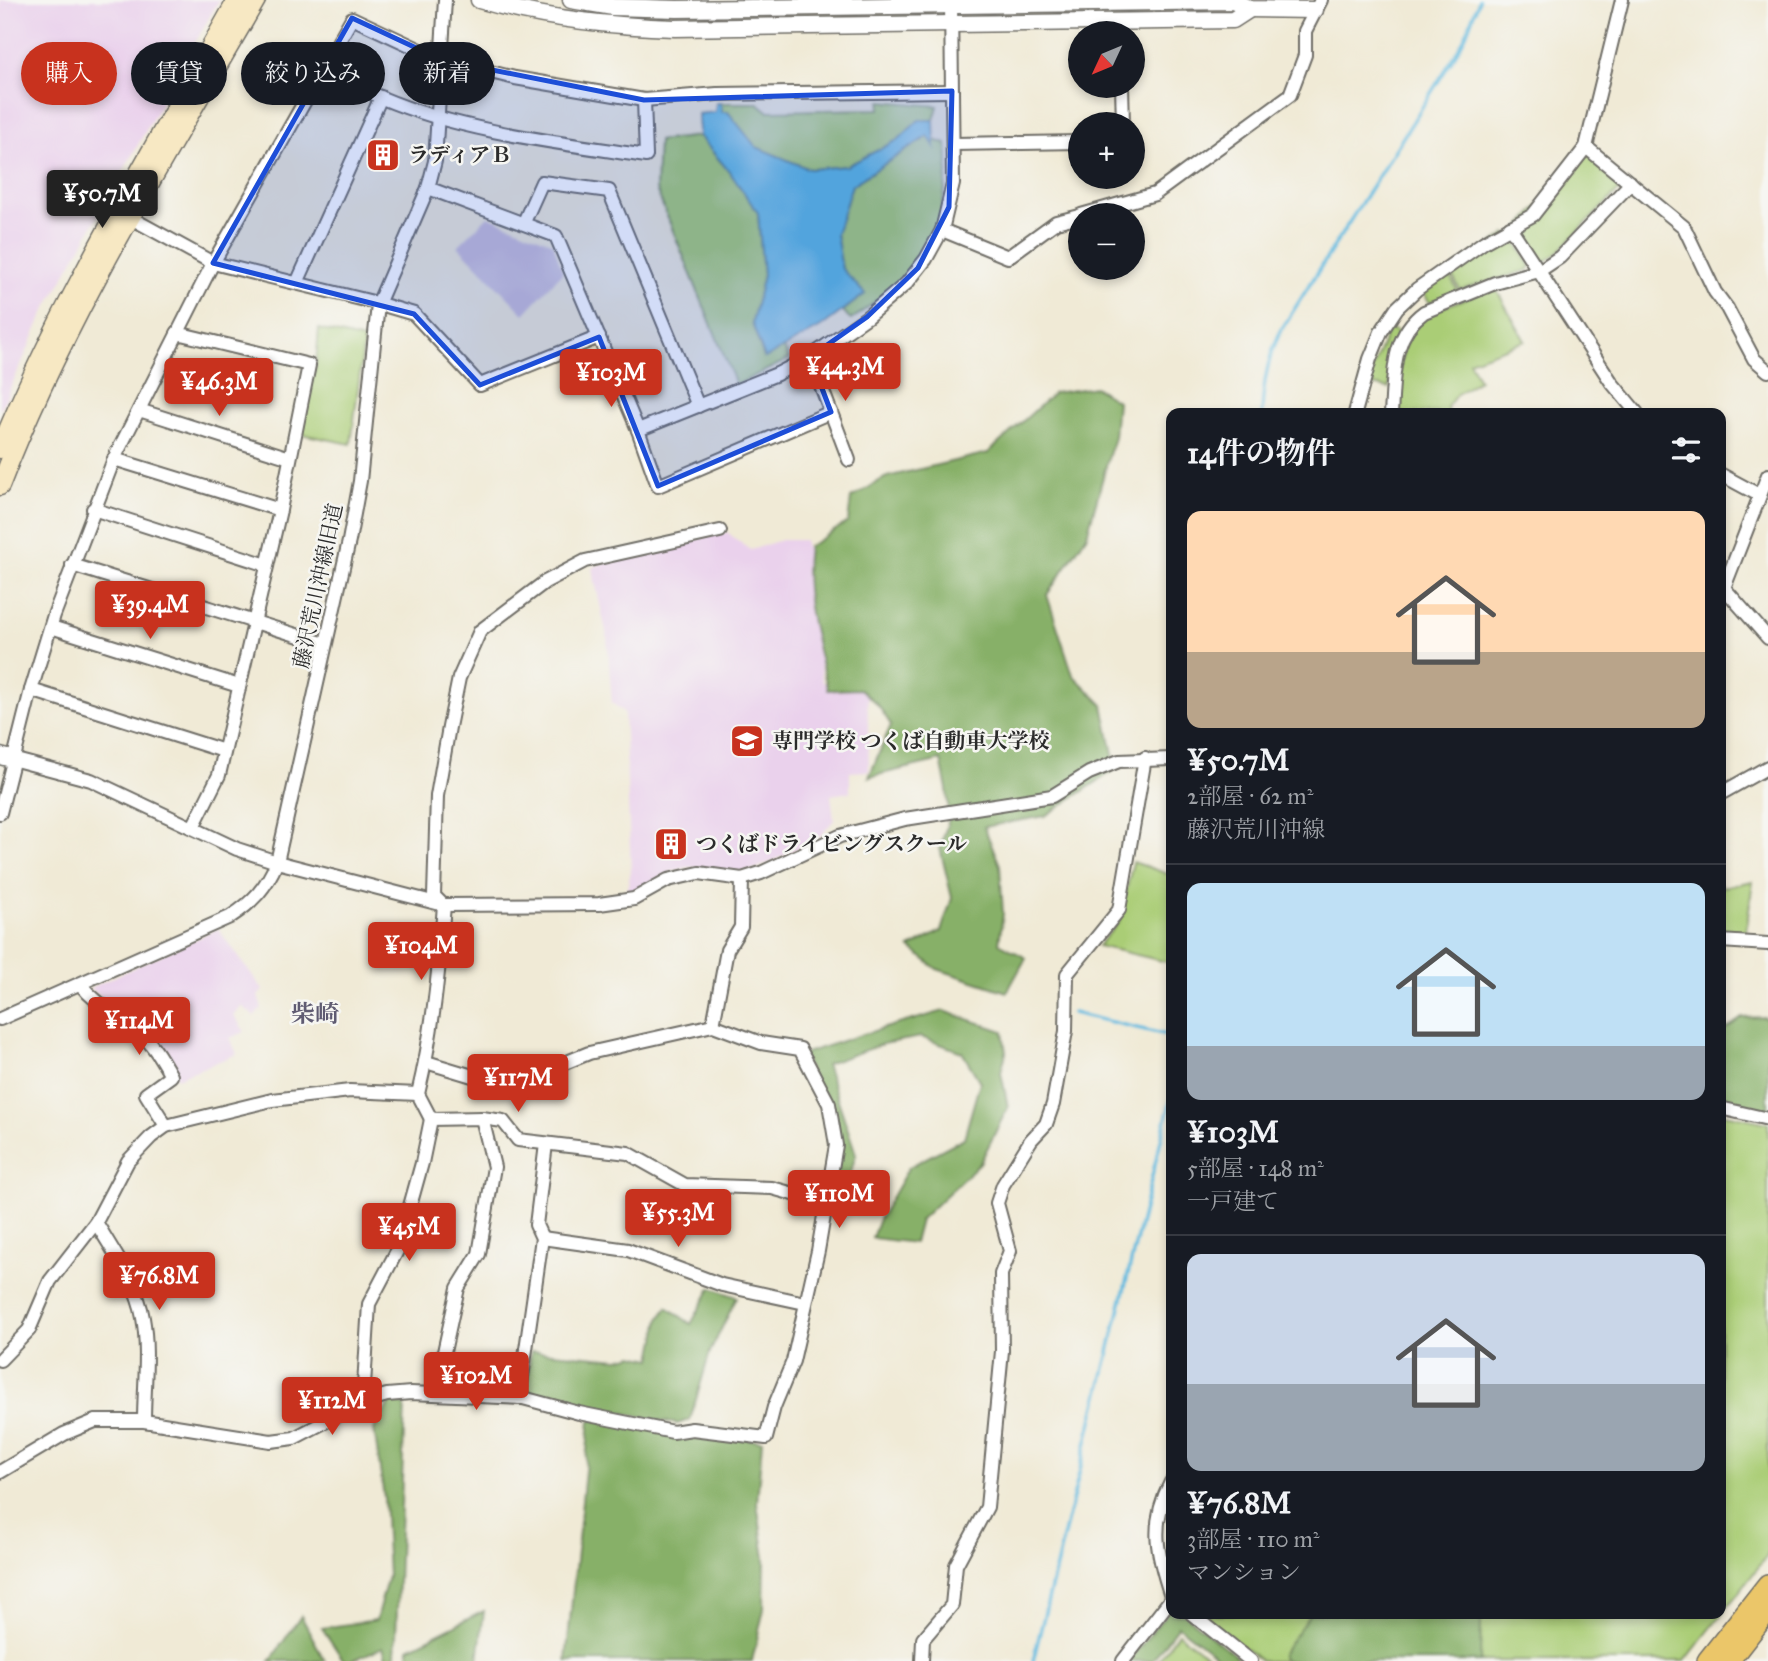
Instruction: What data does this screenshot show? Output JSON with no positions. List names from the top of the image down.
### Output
{
  "streets": {
    "street": ["藤沢荒川沖線旧道"]
  },
  "districts": ["柴崎"],
  "places": {
    "building": ["ラディアＢ", "つくばドライビングスクール"],
    "school or university": ["専門学校 つくば自動車大学校"]
  },
  "north": "bottom left",
  "page": {
    "map_buttons": ["+", "−"],
    "chip": [
      "購入",
      "賃貸",
      "絞り込み",
      "新着"
    ],
    "price": [
      "¥50.7M",
      "¥44.3M",
      "¥103M",
      "¥46.3M",
      "¥39.4M",
      "¥104M",
      "¥114M",
      "¥117M",
      "¥110M",
      "¥55.3M",
      "¥45M",
      "¥76.8M",
      "¥102M",
      "¥112M"
    ],
    "heading": "14件の物件",
    "list": [
      {
        "name": "¥50.7M",
        "note": "2部屋 · 62 m² · 藤沢荒川沖線"
      },
      {
        "name": "¥103M",
        "note": "5部屋 · 148 m² · 一戸建て"
      },
      {
        "name": "¥76.8M",
        "note": "3部屋 · 110 m² · マンション"
      }
    ]
  }
}
